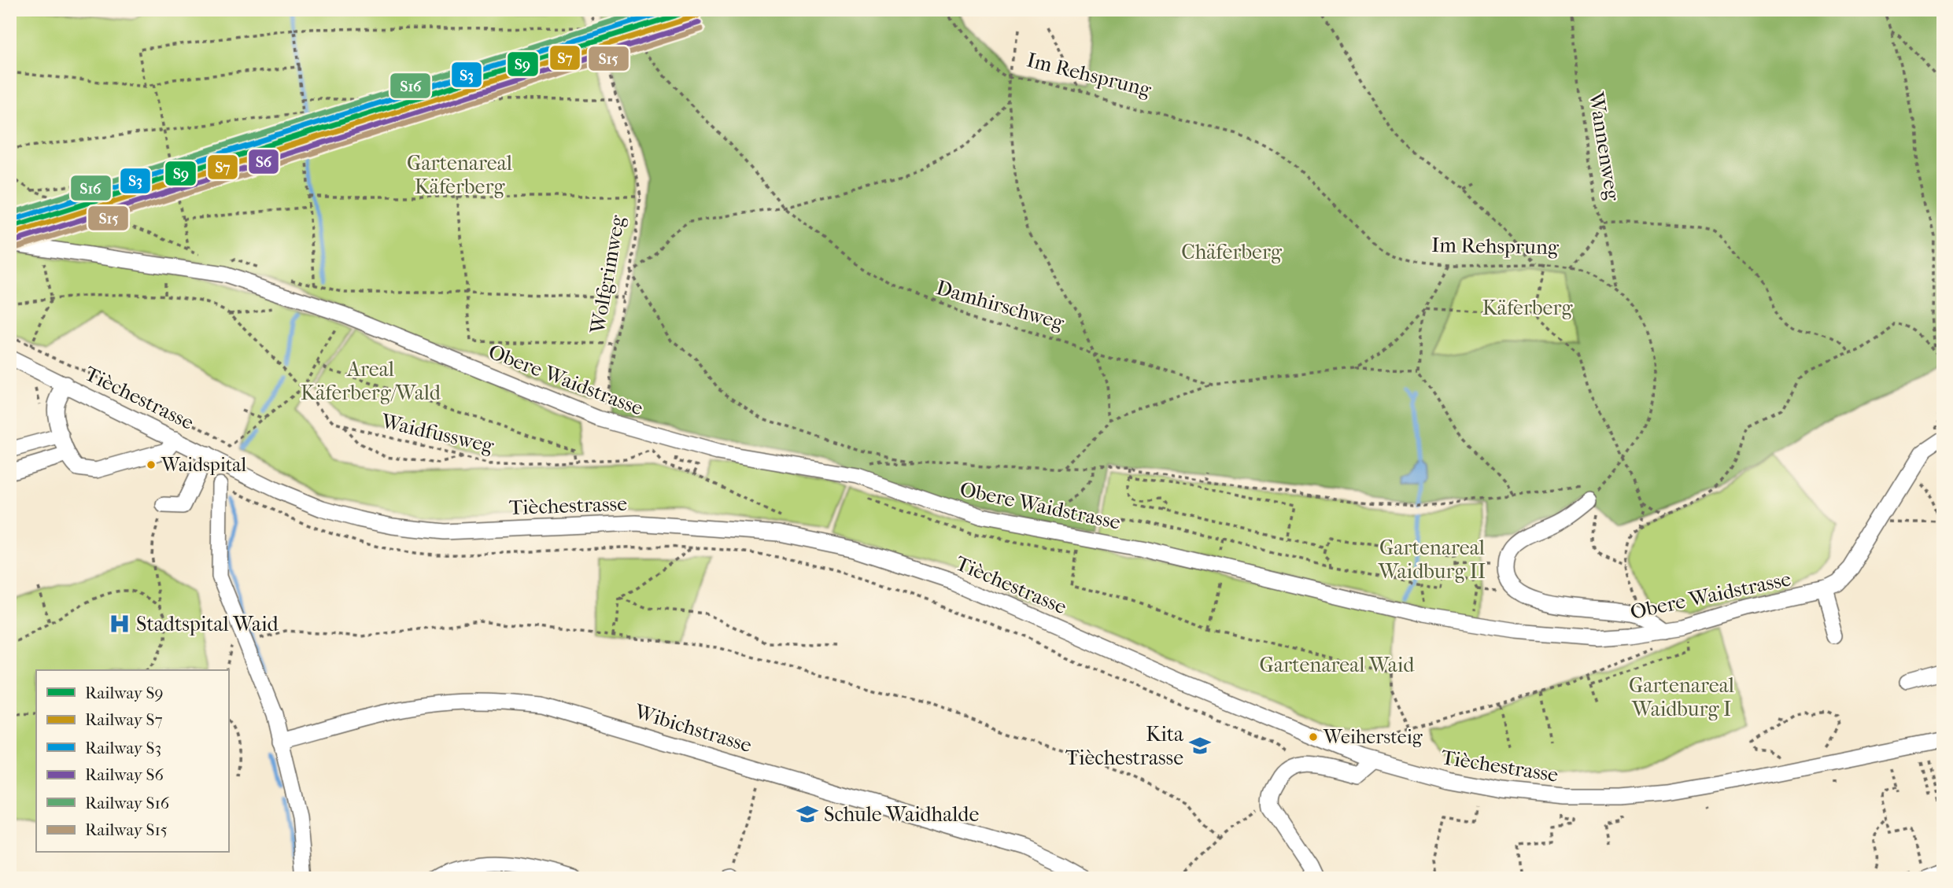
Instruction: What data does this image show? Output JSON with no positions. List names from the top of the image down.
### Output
{
  "streets": {
    "street": ["Obere Waidstrasse", "Tièchestrasse", "Wibichstrasse"],
    "path": [
      "Im Rehsprung",
      "Wannenweg",
      "Wolfgrimweg",
      "Damhirschweg",
      "Waidfussweg"
    ]
  },
  "crossings": [
    ["Im Rehsprung", "Wannenweg"],
    ["Im Rehsprung", "Damhirschweg"],
    ["Obere Waidstrasse", "Waidfussweg"]
  ],
  "parks": [
    "Gartenareal Käferberg",
    "Chäferberg",
    "Käferberg",
    "Areal Käferberg/Wald",
    "Gartenareal Waidburg II",
    "Gartenareal Waid",
    "Gartenareal Waidburg I"
  ],
  "places": {
    "other": ["Waidspital", "Weihersteig"],
    "hospital": ["Stadtspital Waid"],
    "school or university": ["Kita Tièchestrasse", "Schule Waidhalde"]
  },
  "lines": [
    "rail line S9",
    "rail line S3",
    "rail line S16",
    "rail line S7",
    "rail line S6",
    "rail line S15"
  ],
  "legend": [
    "Railway S9",
    "Railway S7",
    "Railway S3",
    "Railway S6",
    "Railway S16",
    "Railway S15"
  ]
}
